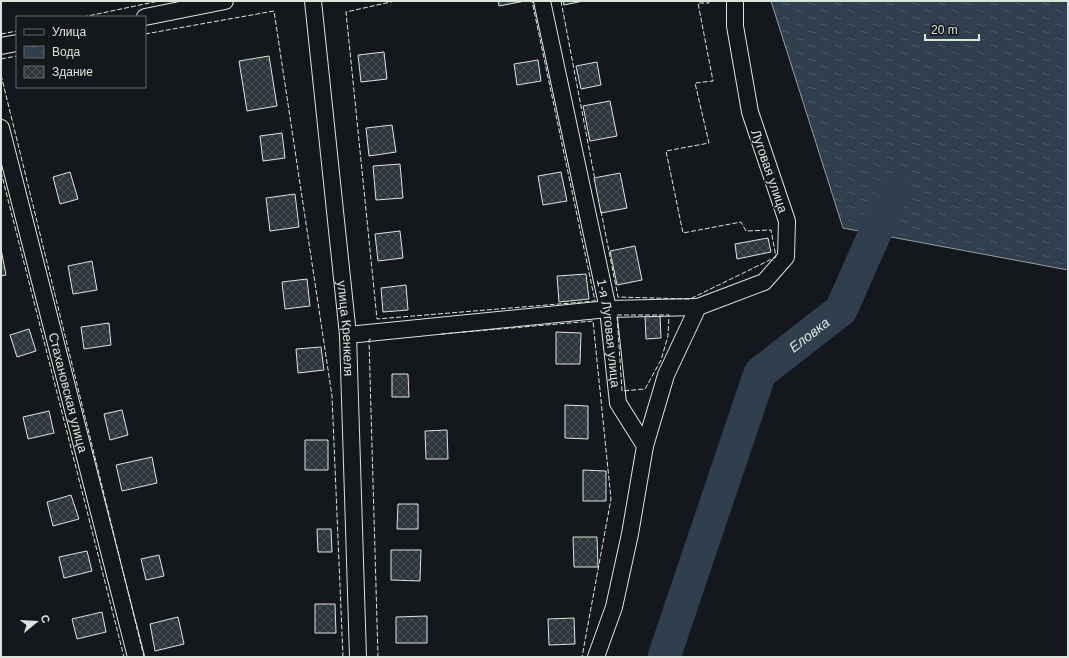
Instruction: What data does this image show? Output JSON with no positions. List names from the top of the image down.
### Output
{
  "streets": {
    "street": [
      "Луговая улица",
      "улица Кренкеля",
      "1-я Луговая улица",
      "Стахановская улица"
    ]
  },
  "crossings": [
    ["Луговая улица", "улица Кренкеля"],
    ["Луговая улица", "1-я Луговая улица"]
  ],
  "water": ["Еловка"],
  "legend": ["Улица", "Вода", "Здание"],
  "scale_bar": "20 m",
  "north": "right"
}
